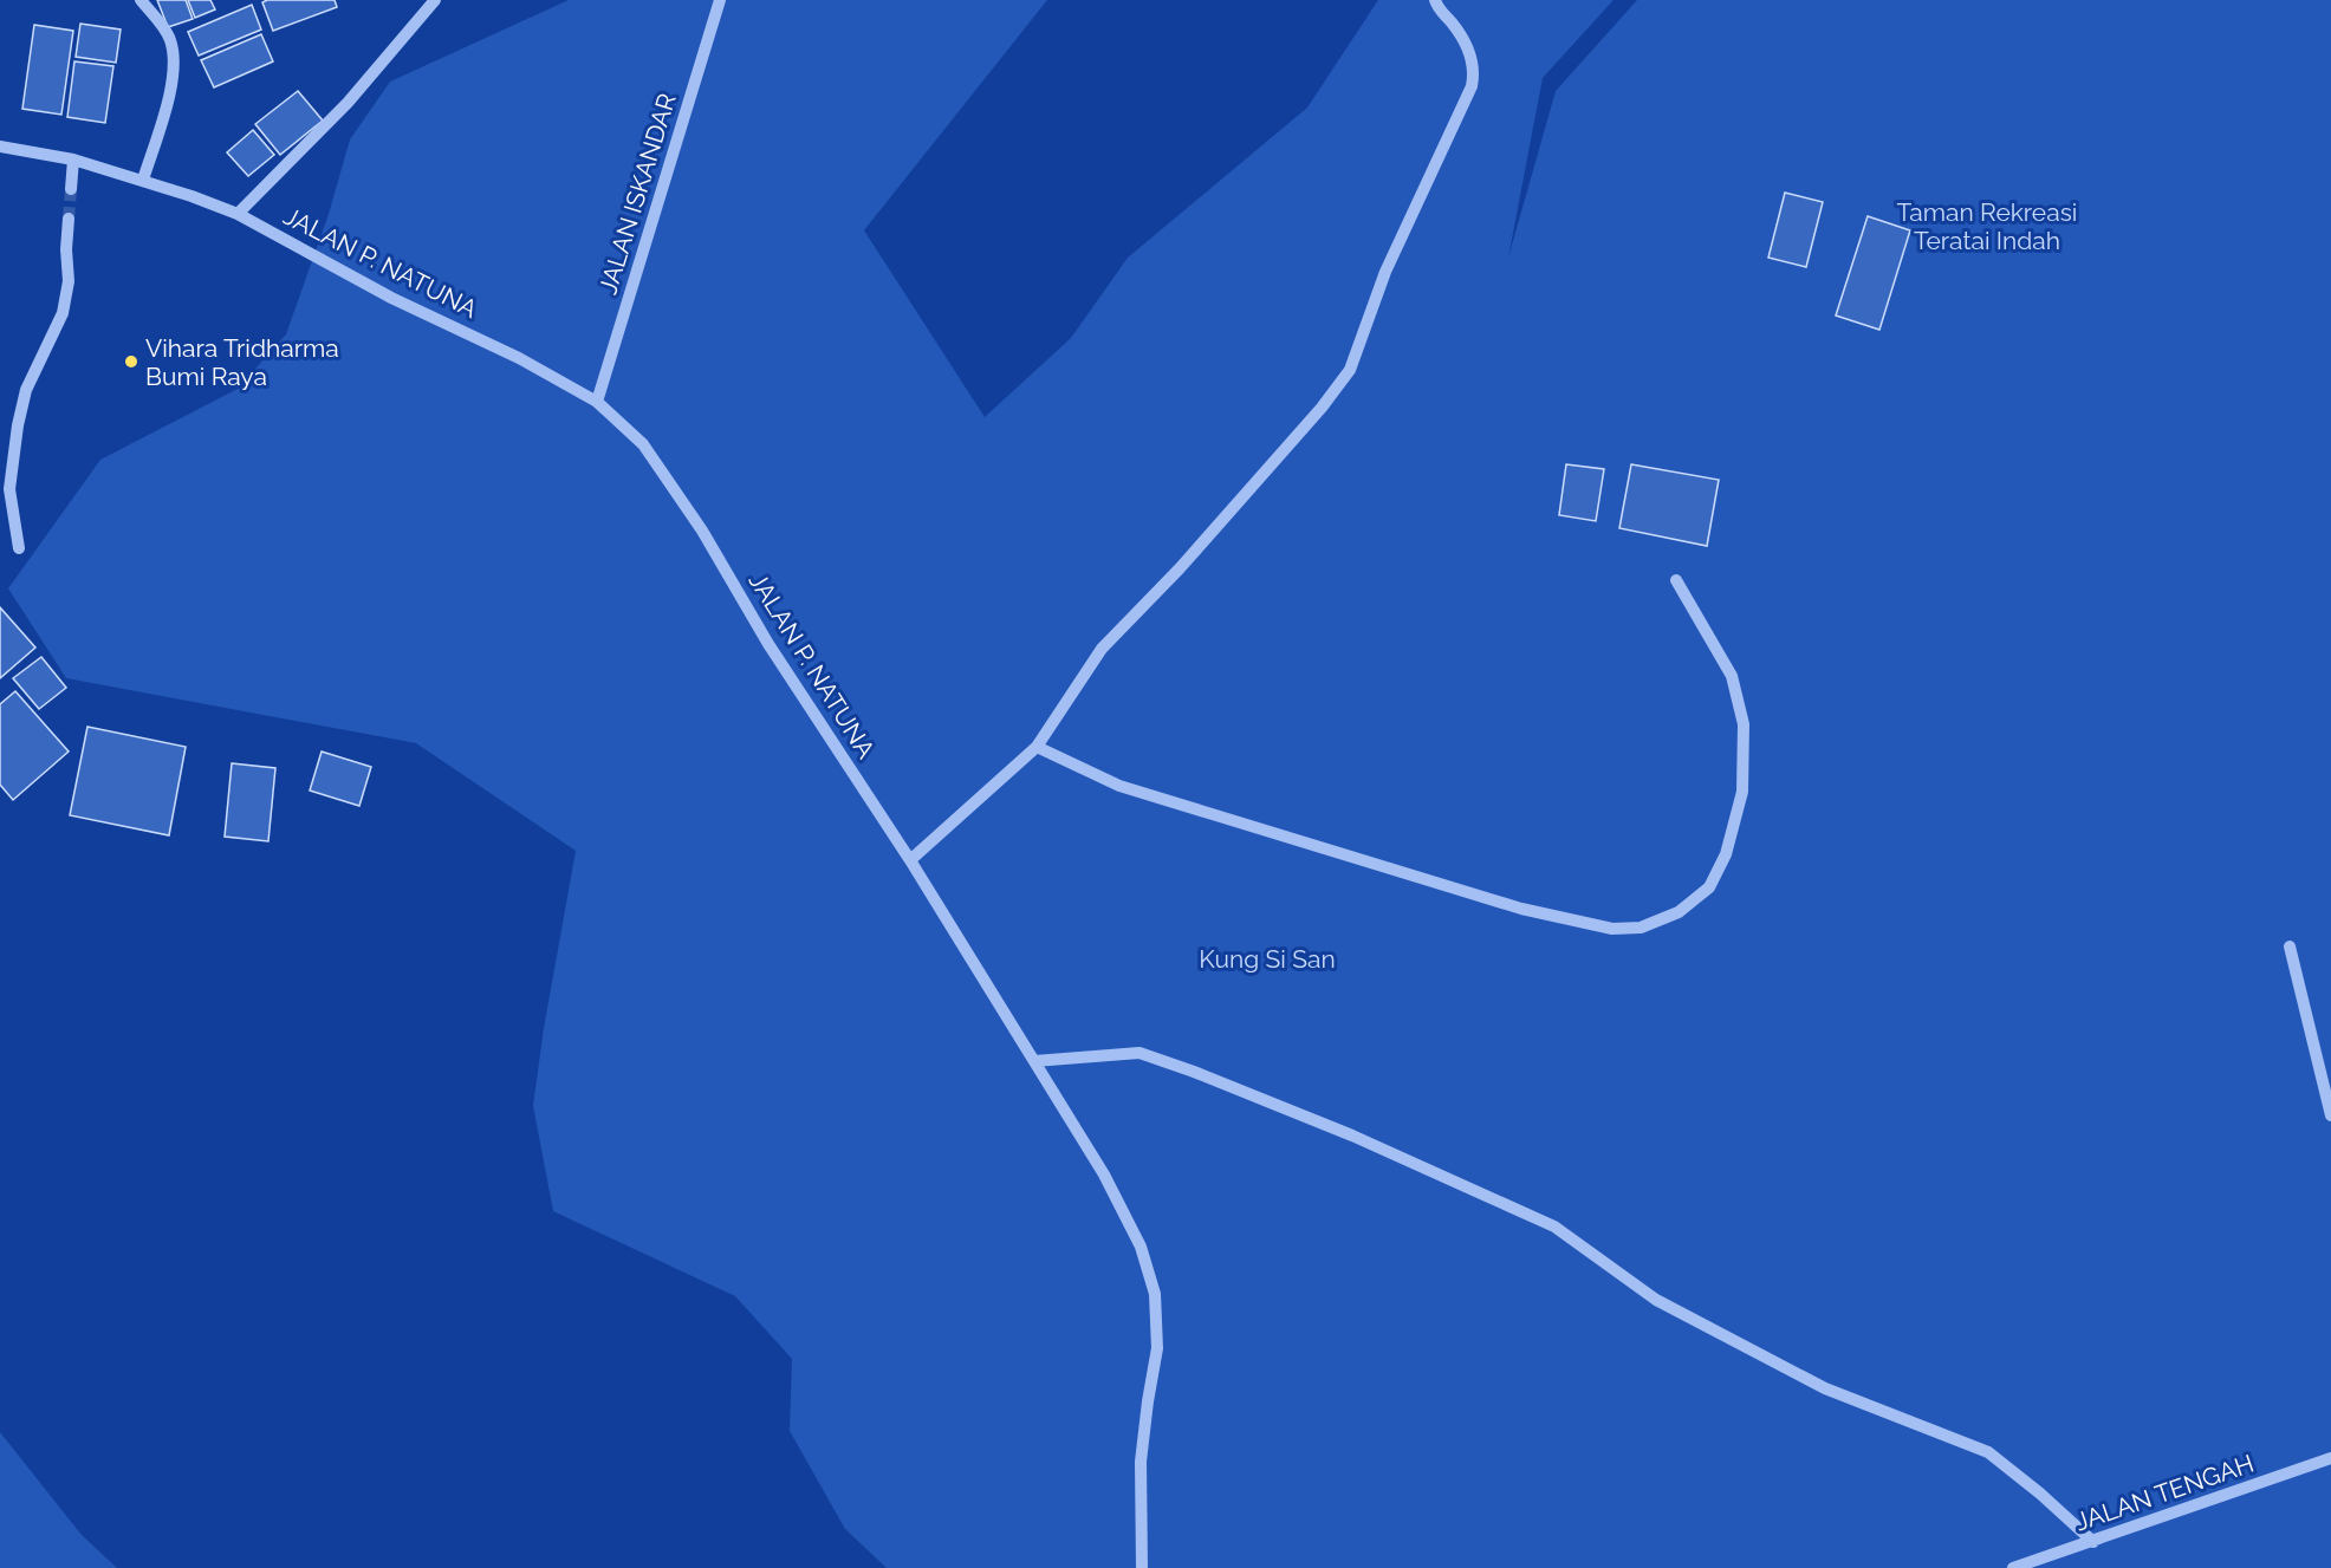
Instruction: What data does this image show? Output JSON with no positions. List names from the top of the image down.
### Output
{
  "streets": {
    "street": ["JALAN ISKANDAR", "JALAN P. NATUNA", "JALAN TENGAH"]
  },
  "crossings": [
    ["JALAN ISKANDAR", "JALAN P. NATUNA"]
  ],
  "parks": ["Taman Rekreasi Teratai Indah", "Kung Si San"],
  "places": ["Vihara Tridharma Bumi Raya"]
}
